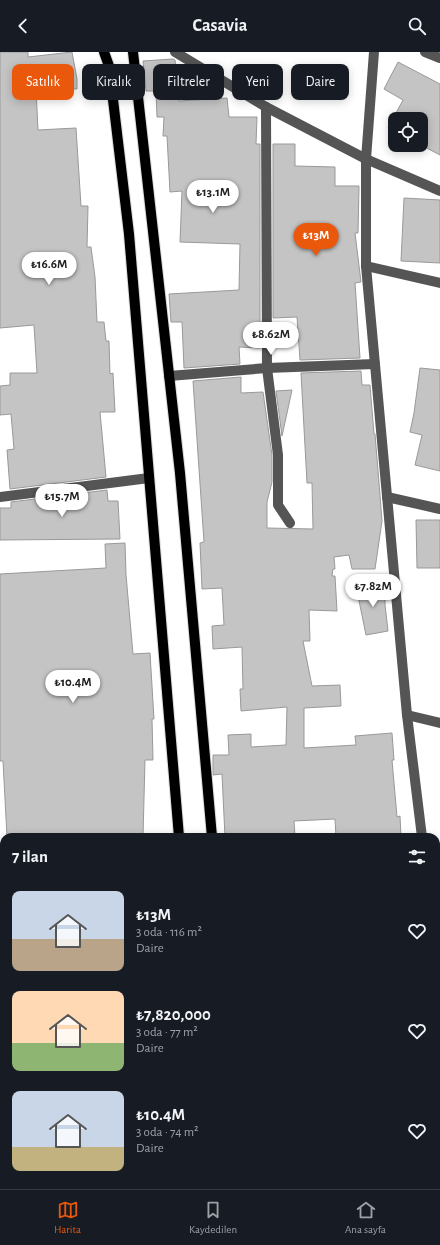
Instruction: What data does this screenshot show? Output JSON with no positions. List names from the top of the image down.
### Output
{
  "page": {
    "header": "Casavia",
    "chip": [
      "Satılık",
      "Kiralık",
      "Filtreler",
      "Yeni",
      "Daire"
    ],
    "price": [
      "₺13.1M",
      "₺13M",
      "₺16.6M",
      "₺8.62M",
      "₺15.7M",
      "₺7.82M",
      "₺10.4M"
    ],
    "heading": "7 ilan",
    "list": [
      {
        "name": "₺13M",
        "note": "3 oda · 116 m² · Daire"
      },
      {
        "name": "₺7,820,000",
        "note": "3 oda · 77 m² · Daire"
      },
      {
        "name": "₺10.4M",
        "note": "3 oda · 74 m² · Daire"
      }
    ],
    "tabs": ["Harita", "Kaydedilen", "Ana sayfa"]
  }
}
